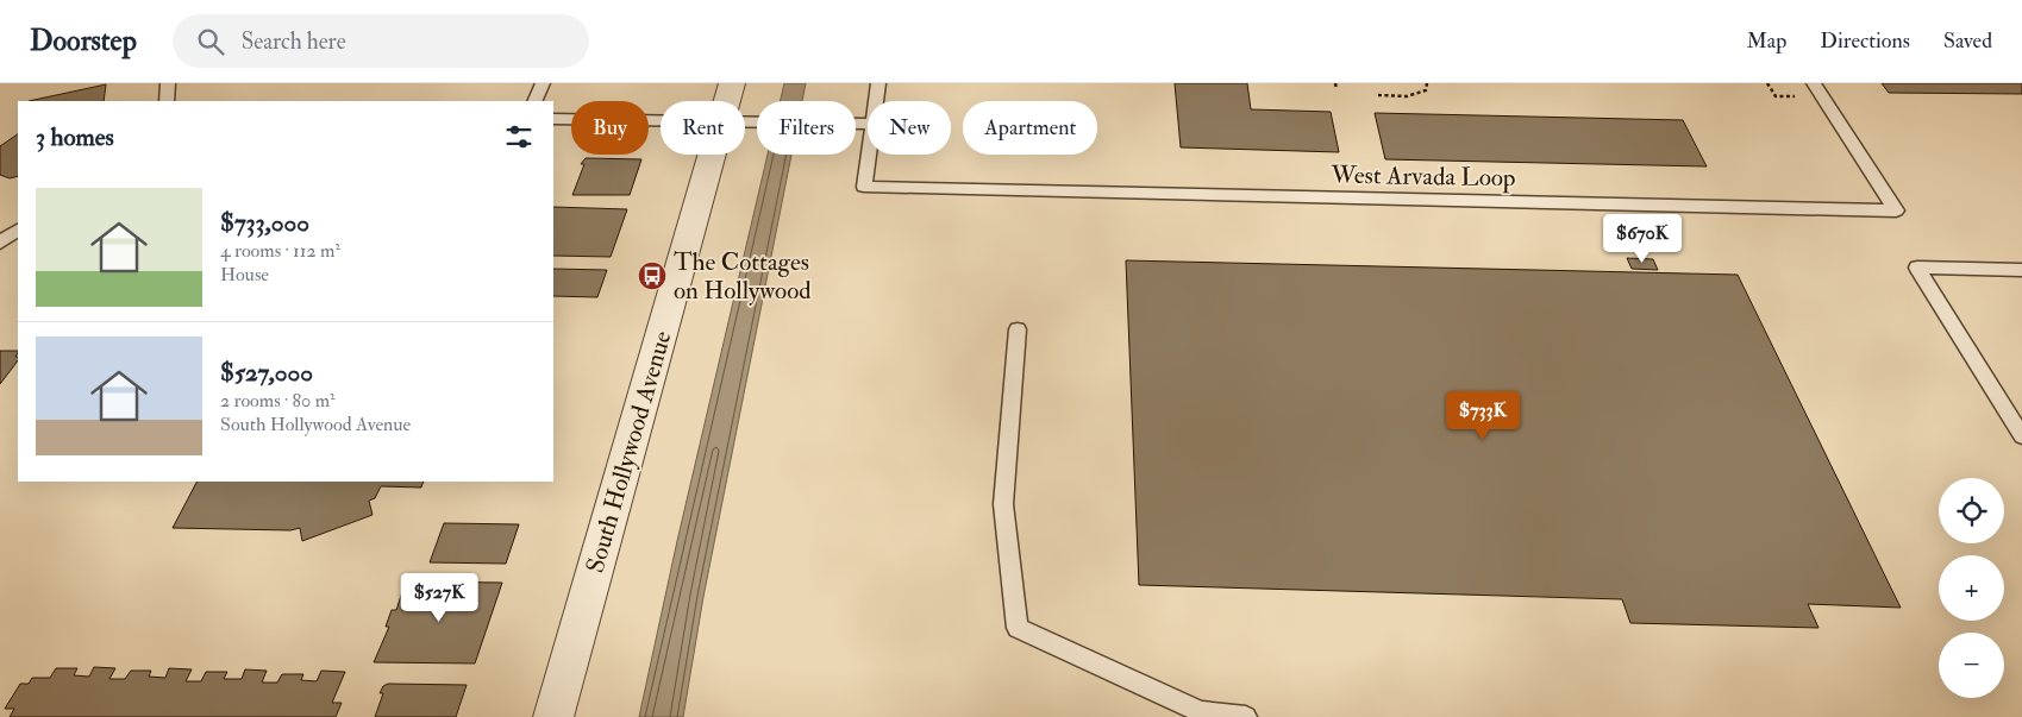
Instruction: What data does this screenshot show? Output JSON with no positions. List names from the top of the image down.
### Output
{
  "streets": {
    "street": ["South Hollywood Avenue"],
    "lane": ["West Arvada Loop"]
  },
  "places": {
    "bus stop": ["The Cottages on Hollywood"]
  },
  "page": {
    "header": "Doorstep",
    "search": "Search here",
    "nav": ["Map", "Directions", "Saved"],
    "chip": [
      "Buy",
      "Rent",
      "Filters",
      "New",
      "Apartment"
    ],
    "heading": "3 homes",
    "list": [
      {
        "name": "$733,000",
        "note": "4 rooms · 112 m² · House"
      },
      {
        "name": "$527,000",
        "note": "2 rooms · 80 m² · South Hollywood Avenue"
      }
    ],
    "price": ["$670K", "$733K", "$527K"],
    "map_buttons": ["+", "−"]
  }
}
